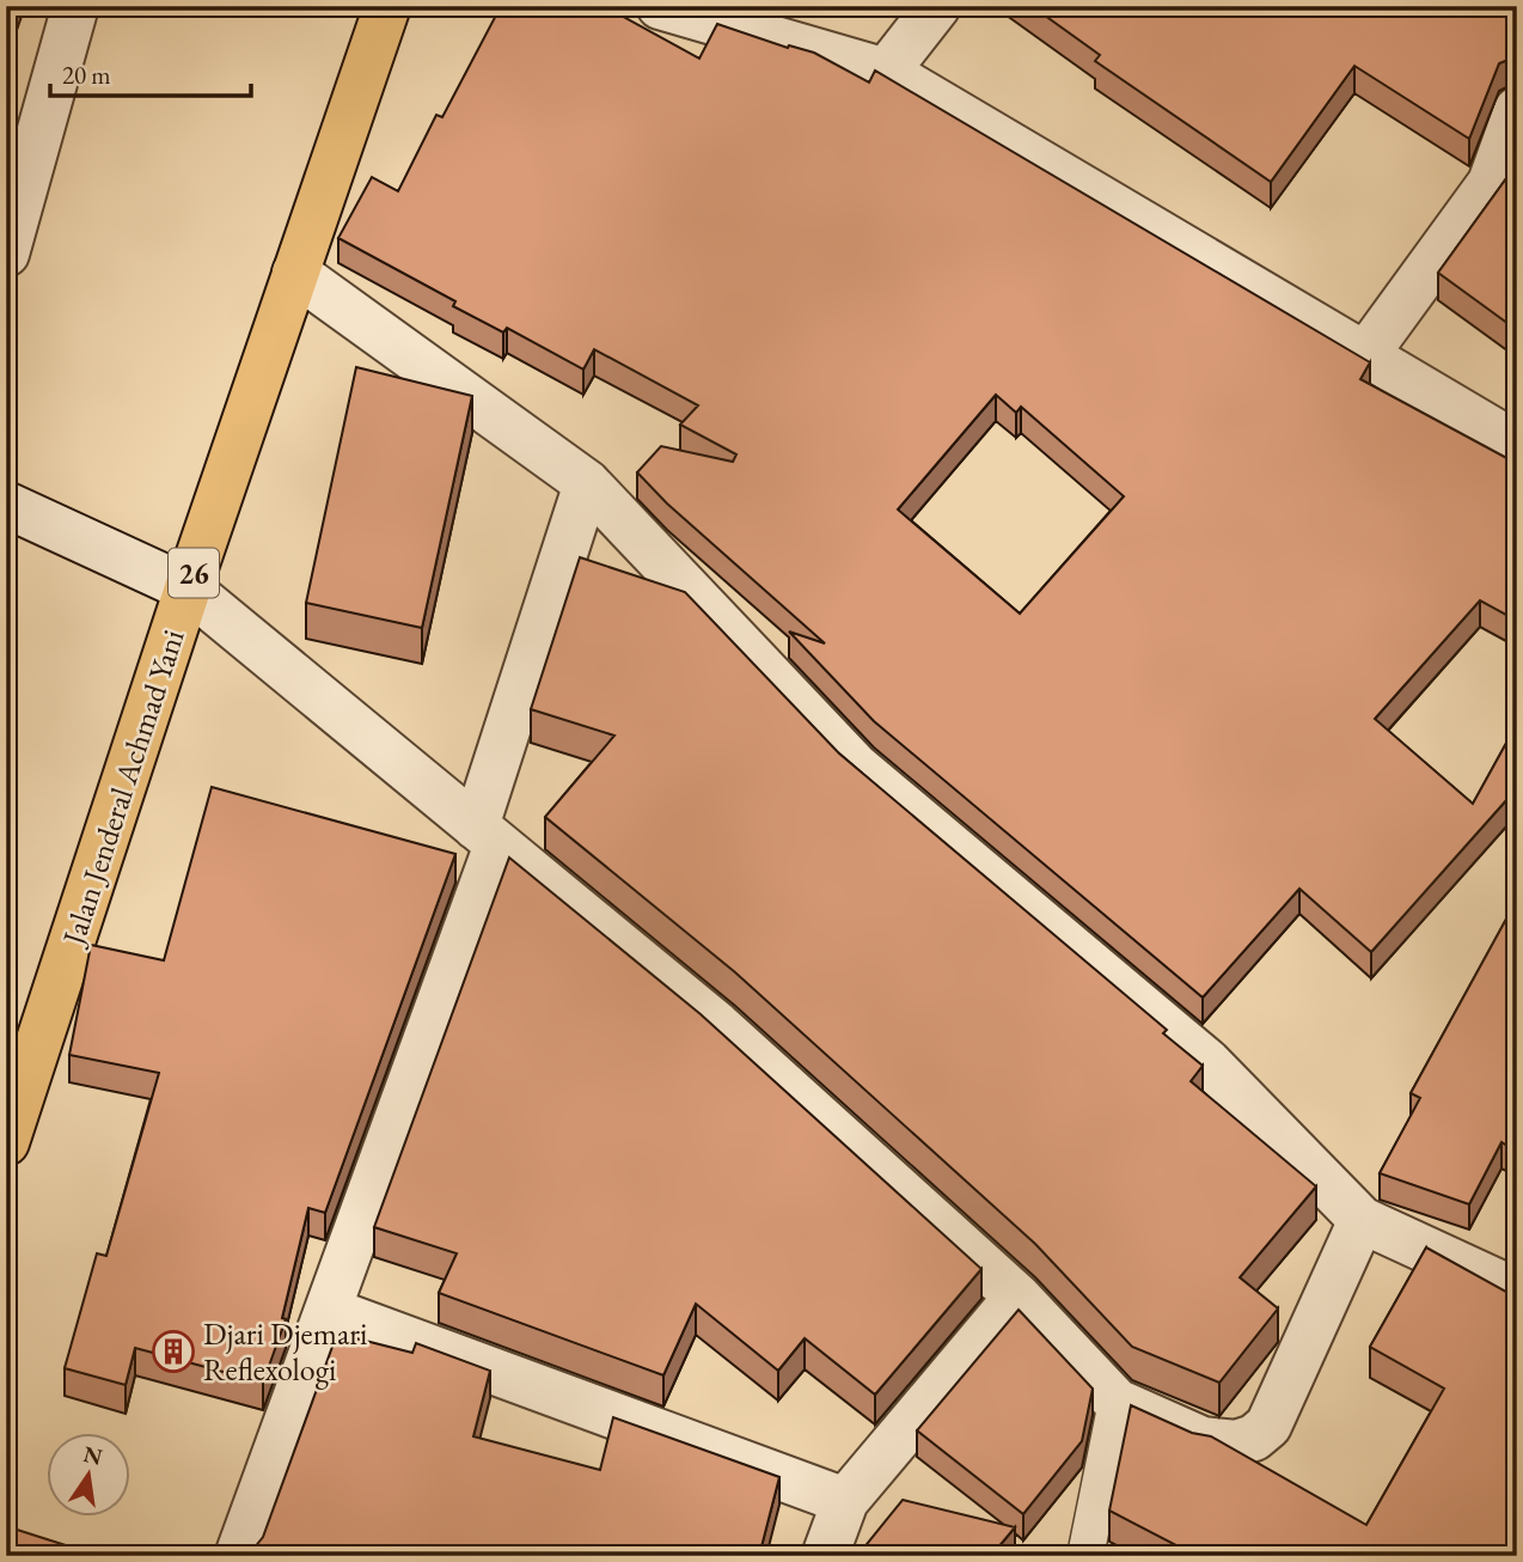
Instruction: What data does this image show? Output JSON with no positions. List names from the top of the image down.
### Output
{
  "streets": {
    "highway": ["26", "Jalan Jenderal Achmad Yani"]
  },
  "places": {
    "building": ["Djari Djemari Reflexologi"]
  },
  "scale_bar": "20 m",
  "north": "top"
}
